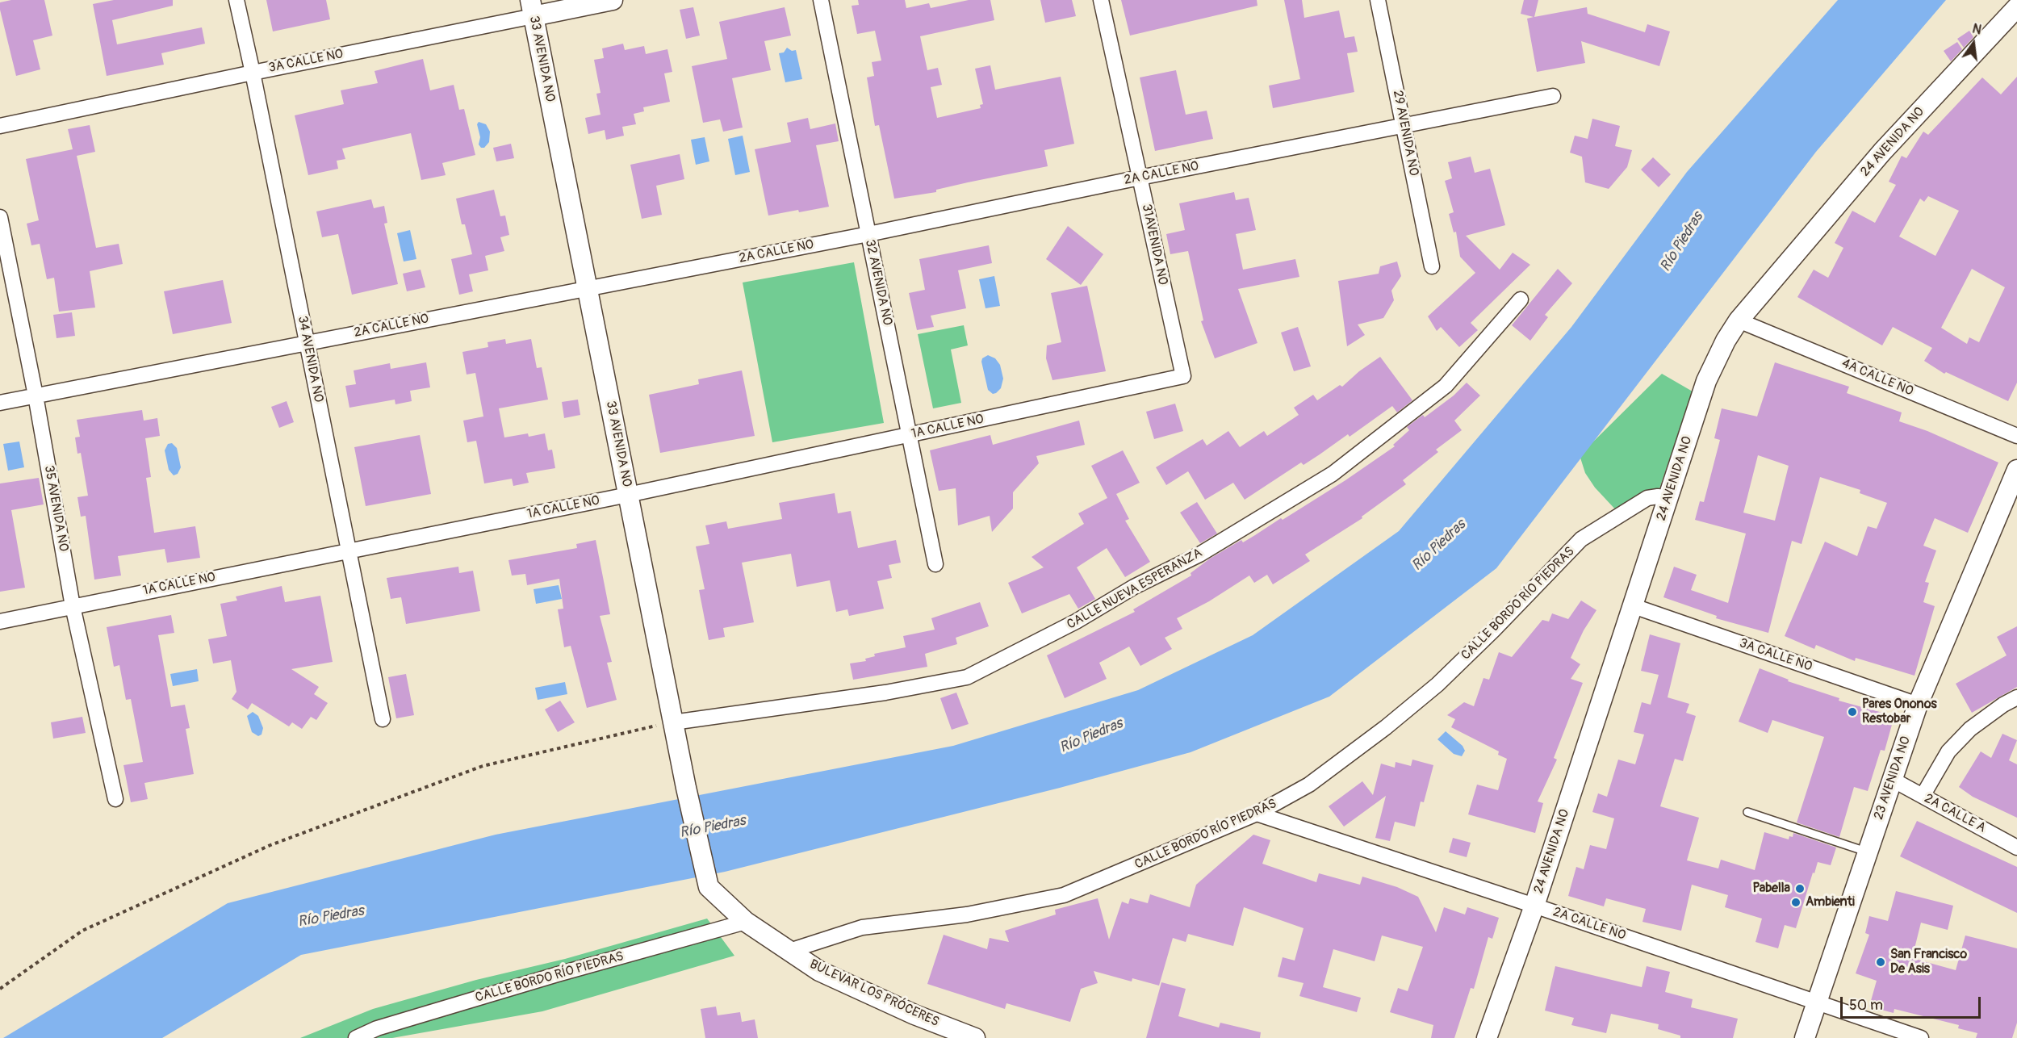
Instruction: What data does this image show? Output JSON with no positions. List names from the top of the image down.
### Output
{
  "streets": {
    "street": [
      "33 AVENIDA NO",
      "3A CALLE NO",
      "29 AVENIDA NO",
      "24 AVENIDA NO",
      "2A CALLE NO",
      "31AVENIDA NO",
      "32 AVENIDA NO",
      "34 AVENIDA NO",
      "4A CALLE NO",
      "1A CALLE NO",
      "35 AVENIDA NO",
      "CALLE NUEVA ESPERANZA",
      "CALLE BORDO RÍO PIEDRAS",
      "23 AVENIDA NO",
      "2A CALLE A",
      "BULEVAR LOS PRÓCERES"
    ]
  },
  "crossings": [
    ["33 AVENIDA NO", "3A CALLE NO"],
    ["33 AVENIDA NO", "2A CALLE NO"],
    ["33 AVENIDA NO", "1A CALLE NO"],
    ["33 AVENIDA NO", "CALLE NUEVA ESPERANZA"],
    ["33 AVENIDA NO", "BULEVAR LOS PRÓCERES"],
    ["3A CALLE NO", "24 AVENIDA NO"],
    ["3A CALLE NO", "34 AVENIDA NO"],
    ["3A CALLE NO", "23 AVENIDA NO"],
    ["29 AVENIDA NO", "2A CALLE NO"],
    ["24 AVENIDA NO", "2A CALLE NO"],
    ["24 AVENIDA NO", "4A CALLE NO"],
    ["24 AVENIDA NO", "CALLE BORDO RÍO PIEDRAS"],
    ["2A CALLE NO", "31AVENIDA NO"],
    ["2A CALLE NO", "32 AVENIDA NO"],
    ["2A CALLE NO", "34 AVENIDA NO"],
    ["2A CALLE NO", "35 AVENIDA NO"],
    ["2A CALLE NO", "CALLE BORDO RÍO PIEDRAS"],
    ["2A CALLE NO", "23 AVENIDA NO"],
    ["31AVENIDA NO", "1A CALLE NO"],
    ["32 AVENIDA NO", "1A CALLE NO"],
    ["34 AVENIDA NO", "1A CALLE NO"],
    ["1A CALLE NO", "35 AVENIDA NO"],
    ["CALLE BORDO RÍO PIEDRAS", "BULEVAR LOS PRÓCERES"],
    ["23 AVENIDA NO", "2A CALLE A"]
  ],
  "water": ["Río Piedras"],
  "places": [
    "Pares Ononos Restobar",
    "Pabella",
    "Ambienti",
    "San Francisco De Asis"
  ],
  "scale_bar": "50 m",
  "north": "top"
}
